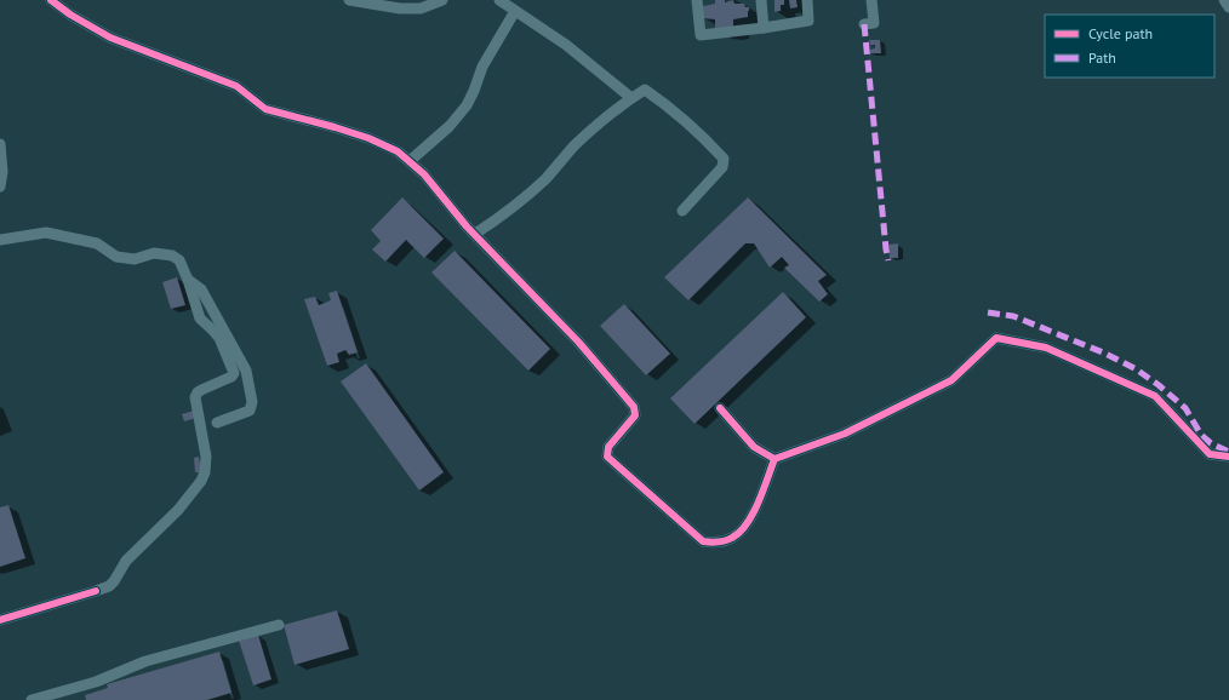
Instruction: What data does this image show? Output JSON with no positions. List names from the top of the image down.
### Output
{
  "legend": ["Cycle path", "Path"]
}
